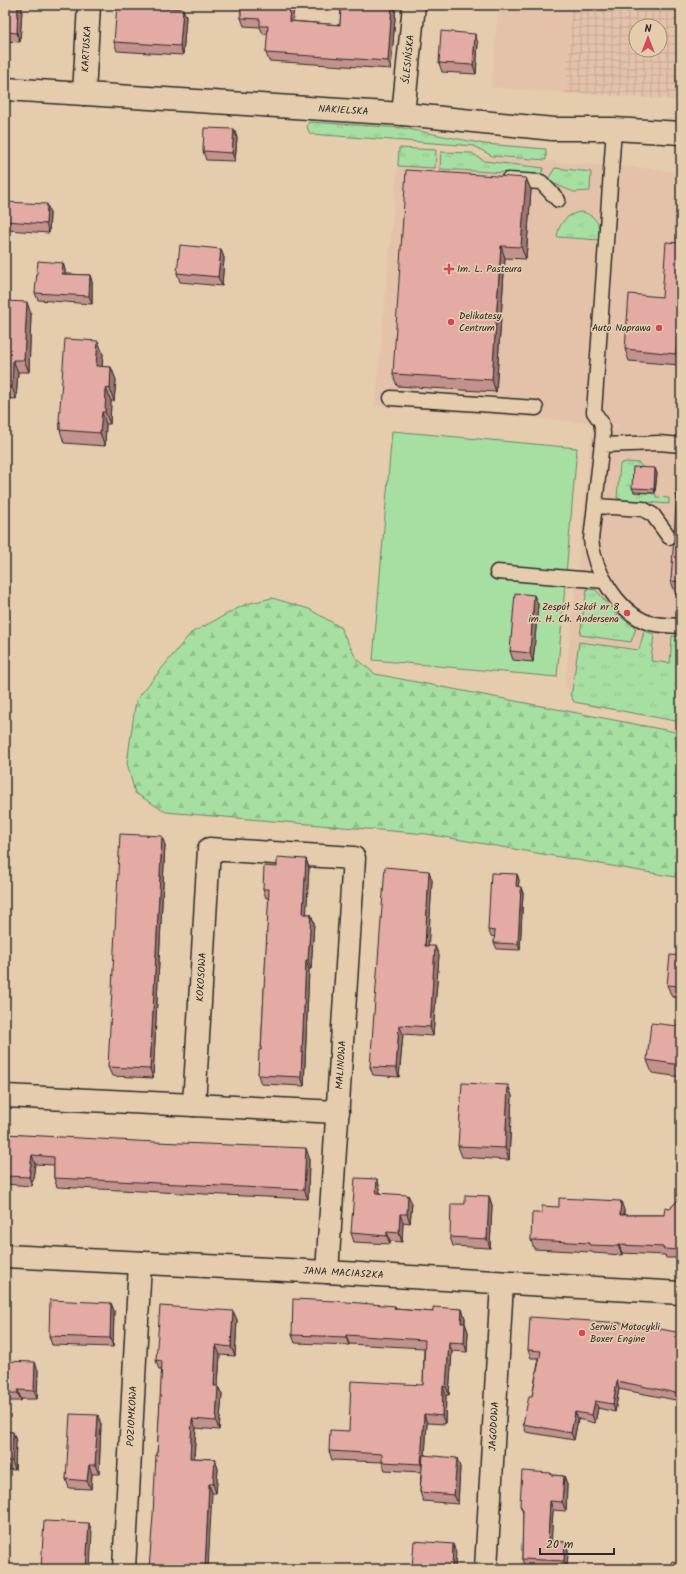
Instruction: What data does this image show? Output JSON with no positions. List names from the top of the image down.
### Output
{
  "streets": {
    "street": [
      "KARTUSKA",
      "ŚLESIŃSKA",
      "NAKIELSKA",
      "KOKOSOWA",
      "MALINOWA",
      "JANA MACIASZKA",
      "POZIOMKOWA",
      "JAGODOWA"
    ]
  },
  "crossings": [
    ["KARTUSKA", "NAKIELSKA"],
    ["ŚLESIŃSKA", "NAKIELSKA"],
    ["KOKOSOWA", "MALINOWA"],
    ["MALINOWA", "JANA MACIASZKA"],
    ["JANA MACIASZKA", "POZIOMKOWA"],
    ["JANA MACIASZKA", "JAGODOWA"]
  ],
  "places": {
    "health": ["Im. L. Pasteura"],
    "other": [
      "Delikatesy Centrum",
      "Auto Naprawa",
      "Zespół Szkół nr 8 im. H. Ch. Andersena",
      "Serwis Motocykli Boxer Engine"
    ]
  },
  "scale_bar": "20 m",
  "north": "top"
}
